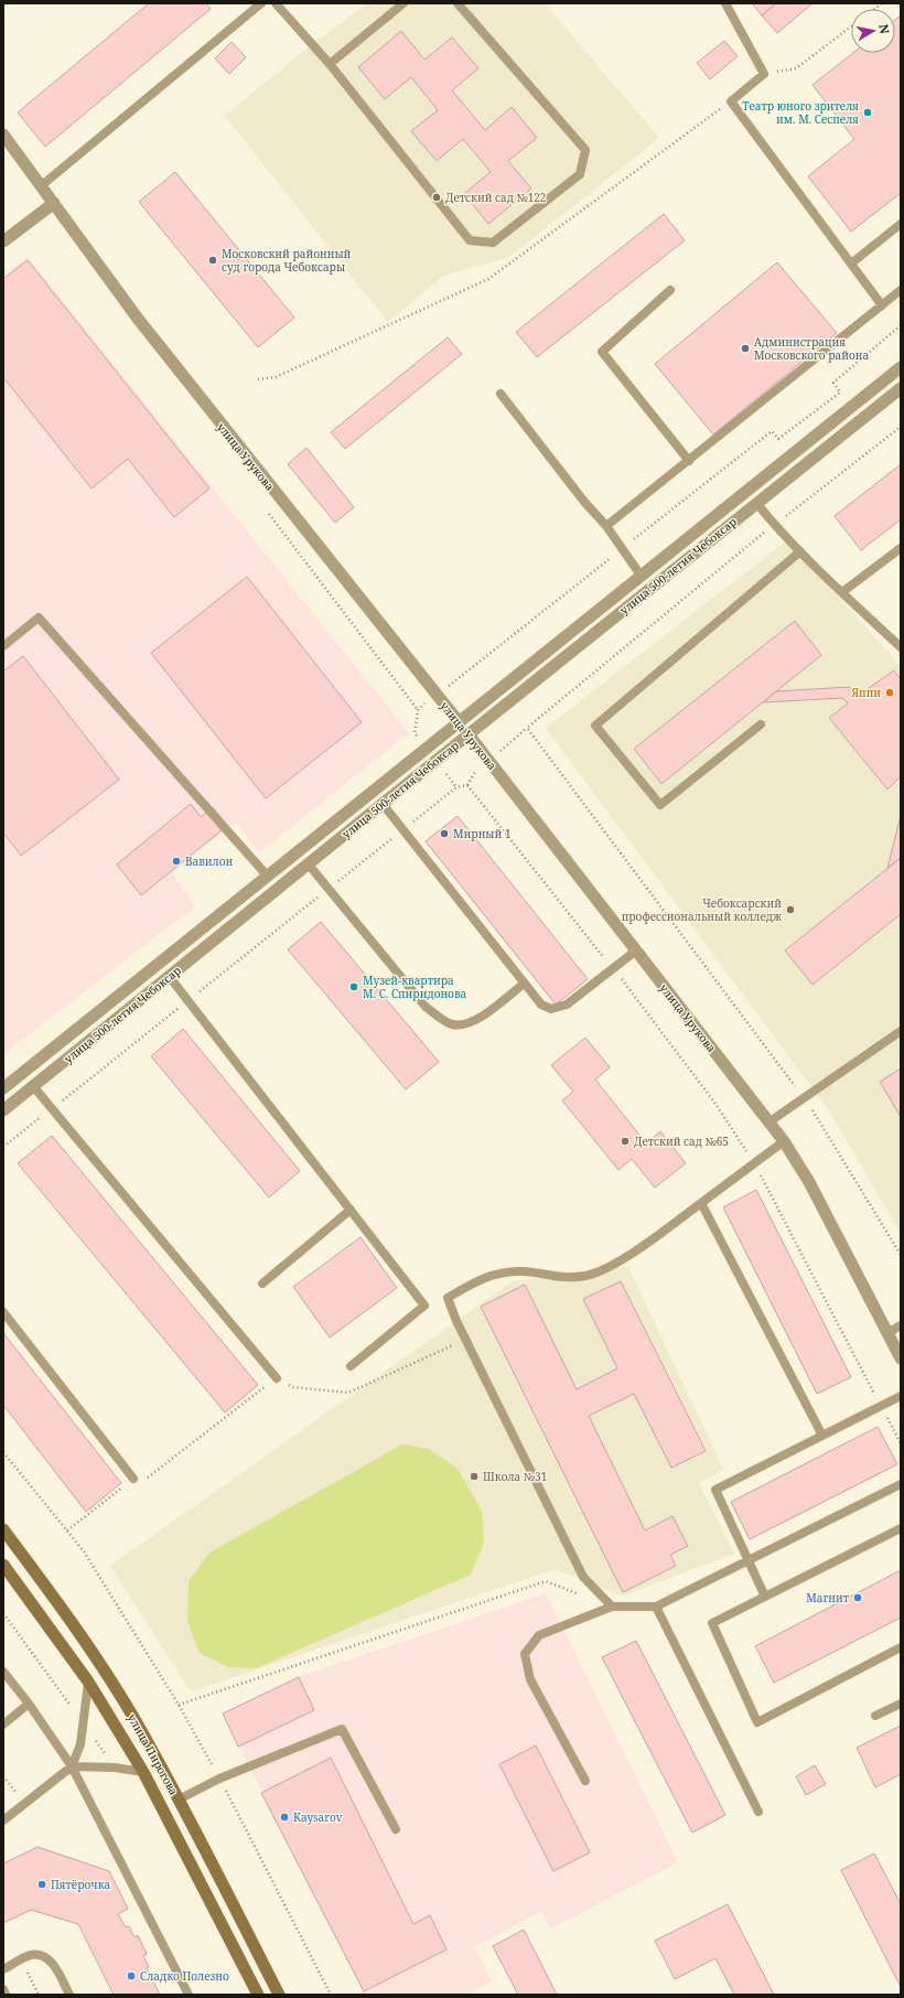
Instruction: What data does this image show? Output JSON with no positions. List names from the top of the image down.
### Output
{
  "streets": {
    "main road": ["улица Пирогова"],
    "street": ["улица Урукова", "улица 500-летия Чебоксар"]
  },
  "crossings": [
    ["улица Урукова", "улица 500-летия Чебоксар"]
  ],
  "places": [
    "Театр юного зрителя им. М. Сеспеля",
    "Детский сад №122",
    "Московский районный суд города Чебоксары",
    "Администрация Московского района",
    "Яппи",
    "Мирный 1",
    "Вавилон",
    "Чебоксарский профессиональный колледж",
    "Музей-квартира М. С. Спиридонова",
    "Детский сад №65",
    "Школа №31",
    "Магнит",
    "Kaysarov",
    "Пятёрочка",
    "Сладко Полезно"
  ],
  "north": "right"
}
